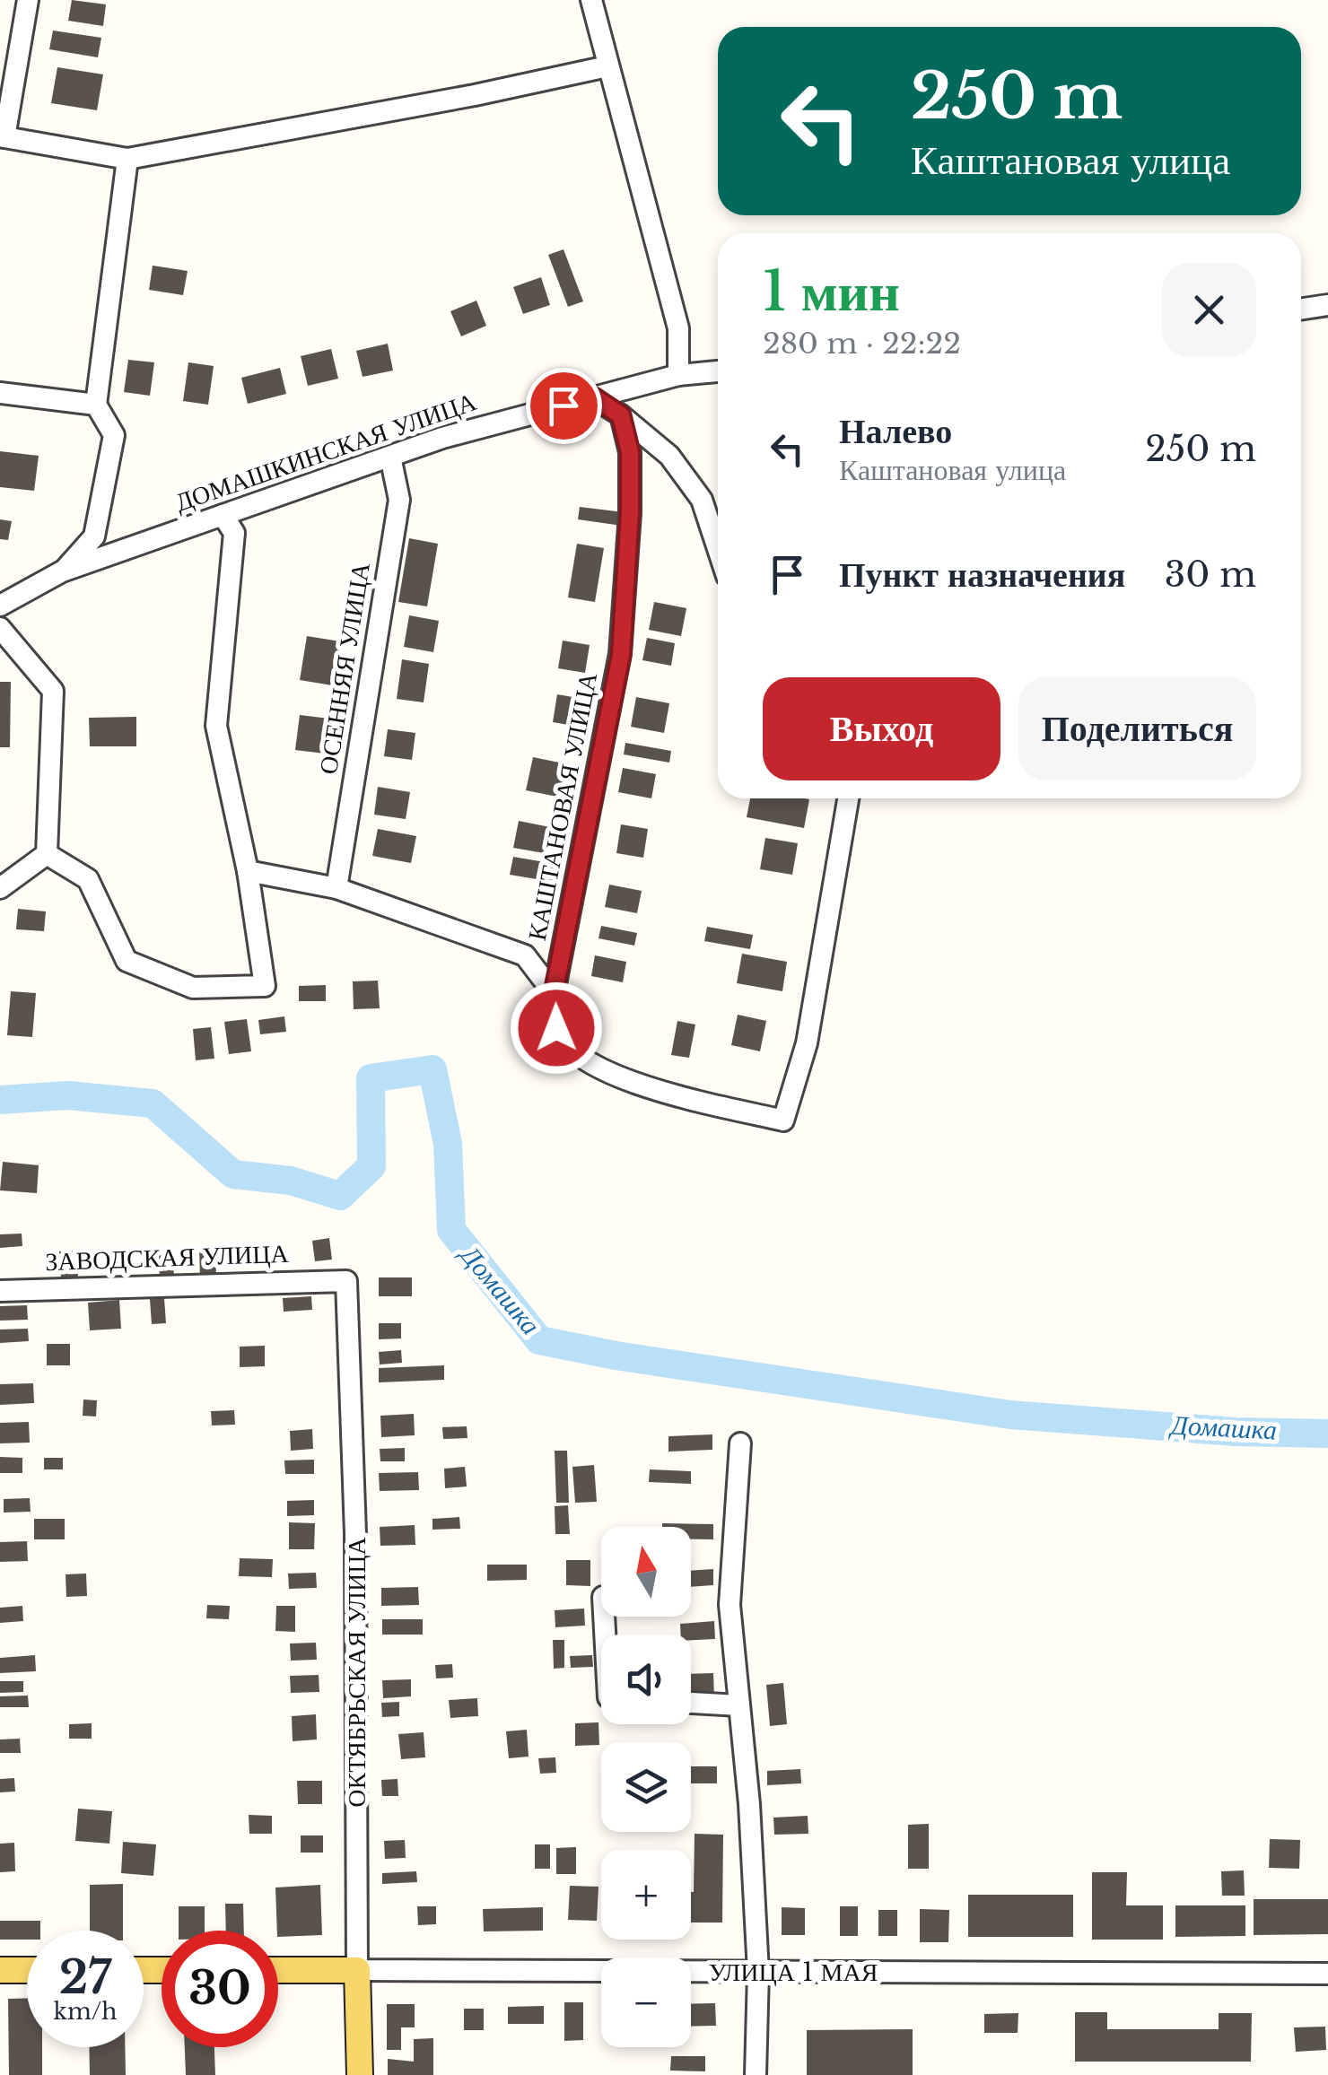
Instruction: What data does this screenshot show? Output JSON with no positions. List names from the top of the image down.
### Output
{
  "streets": {
    "main road": ["ОКТЯБРЬСКАЯ УЛИЦА", "УЛИЦА 1 МАЯ"],
    "street": [
      "ДОМАШКИНСКАЯ УЛИЦА",
      "ОСЕННЯЯ УЛИЦА",
      "КАШТАНОВАЯ УЛИЦА",
      "ЗАВОДСКАЯ УЛИЦА"
    ]
  },
  "crossings": [
    ["ДОМАШКИНСКАЯ УЛИЦА", "ОСЕННЯЯ УЛИЦА"],
    ["ЗАВОДСКАЯ УЛИЦА", "ОКТЯБРЬСКАЯ УЛИЦА"],
    ["ОКТЯБРЬСКАЯ УЛИЦА", "УЛИЦА 1 МАЯ"]
  ],
  "water": ["Домашка"],
  "north": "top",
  "page": {
    "turn": ["250 m", "Каштановая улица"],
    "heading": ["1 мин", "280 m · 22:22"],
    "list": [
      {
        "name": "Налево",
        "note": "Каштановая улица",
        "value": "250 m"
      },
      {
        "name": "Пункт назначения",
        "value": "30 m"
      }
    ],
    "buttons": ["Выход", "Поделиться"],
    "map_buttons": ["+", "−"],
    "speed": "27 km/h",
    "limit": "30"
  }
}
